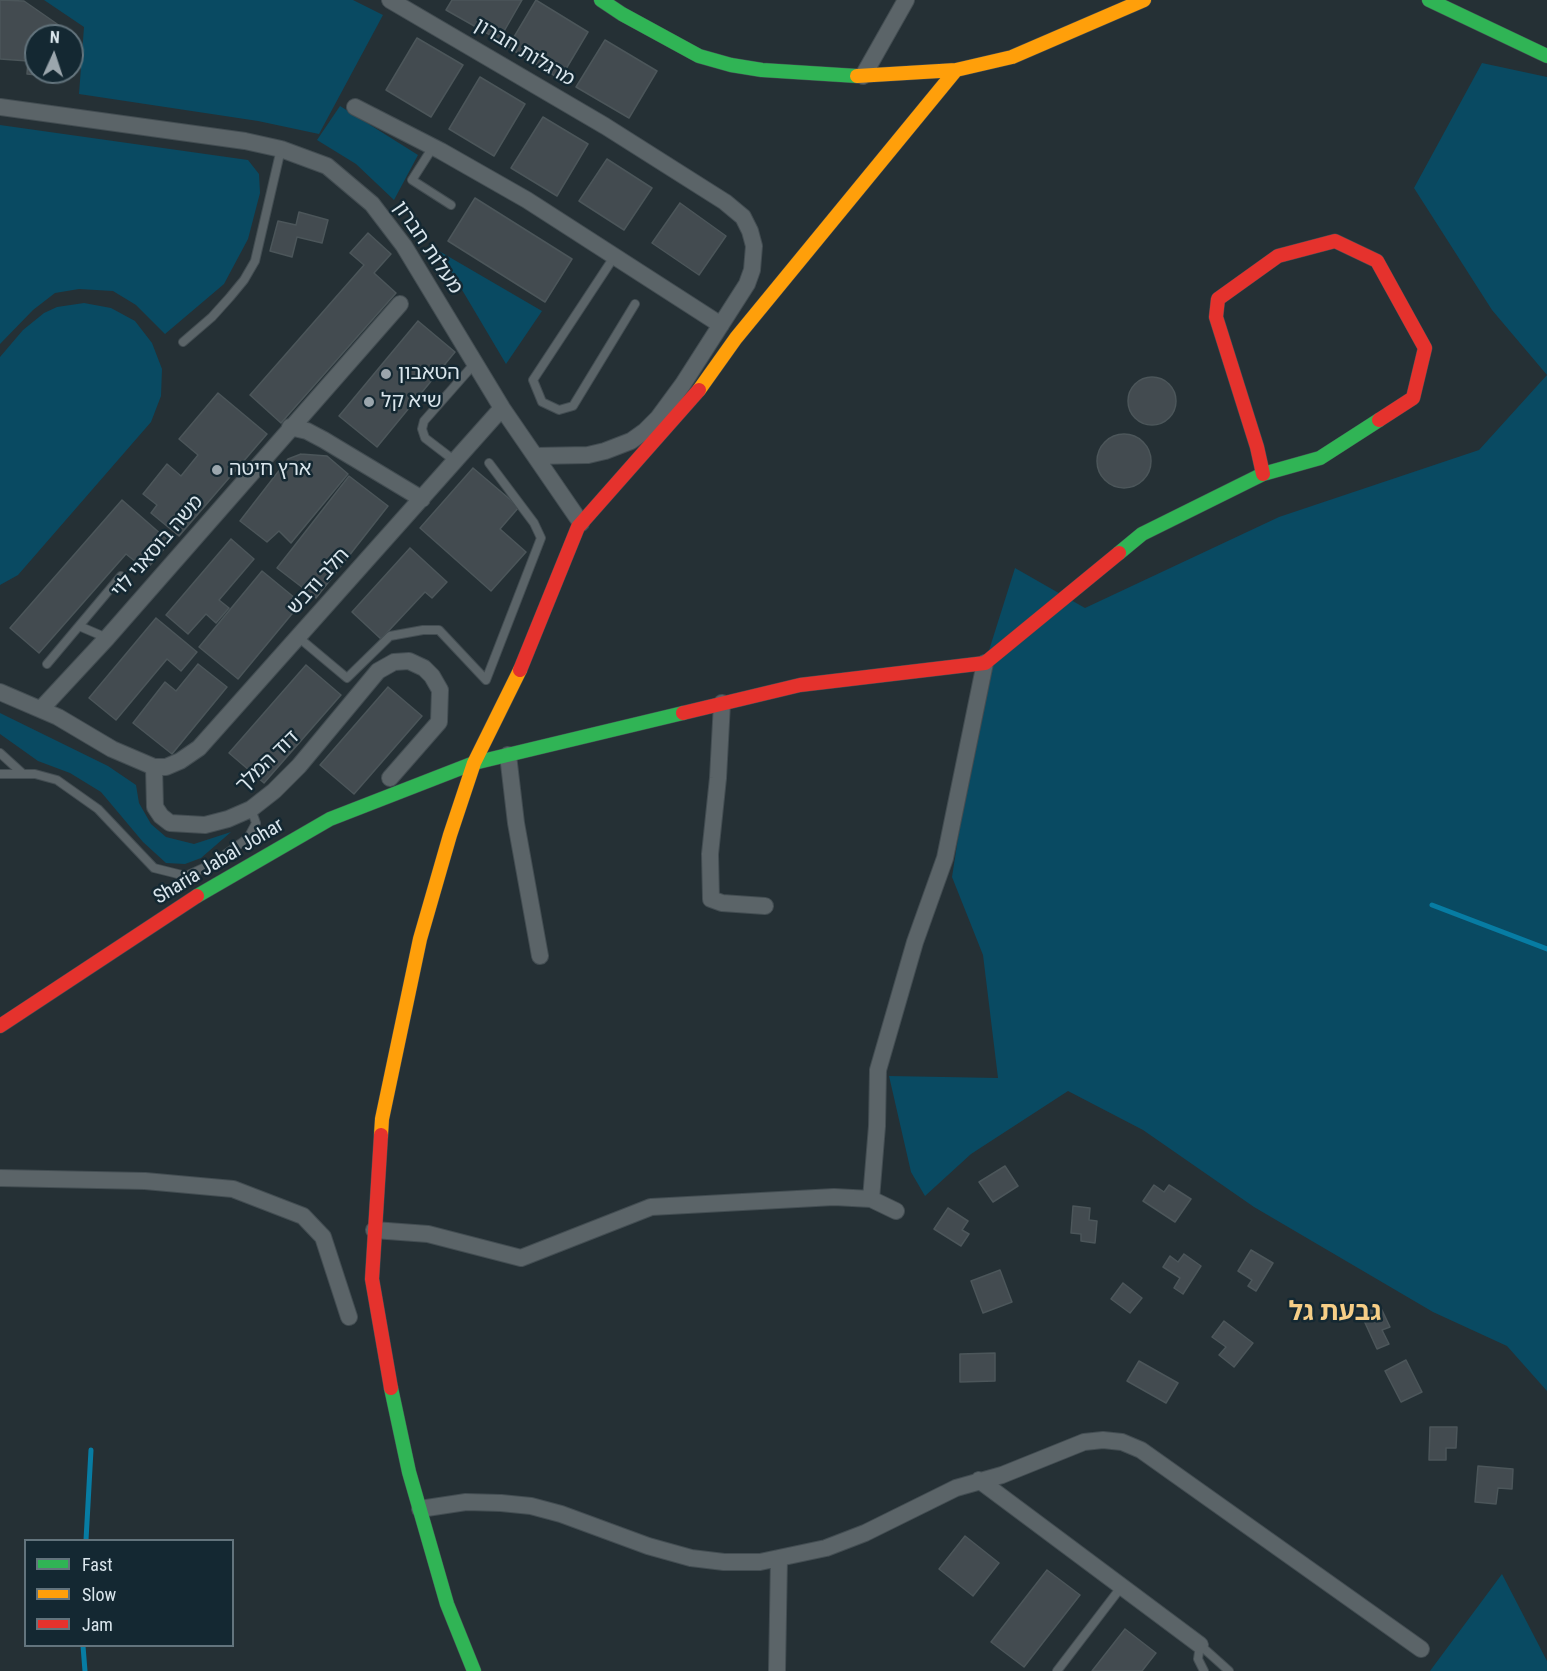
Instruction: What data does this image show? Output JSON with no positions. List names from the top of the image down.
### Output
{
  "streets": {
    "street": [
      "מרגלות חברון",
      "מעלות חברון",
      "משה בוסאני לוי",
      "חלב ודבש",
      "דוד המלך",
      "Sharia Jabal Johar"
    ]
  },
  "crossings": [
    ["מרגלות חברון", "מעלות חברון"],
    ["מעלות חברון", "חלב ודבש"],
    ["חלב ודבש", "דוד המלך"]
  ],
  "districts": ["גבעת גל"],
  "places": ["הטאבון", "שיא קל", "ארץ חיטה"],
  "legend": ["Fast", "Slow", "Jam"],
  "north": "top"
}
